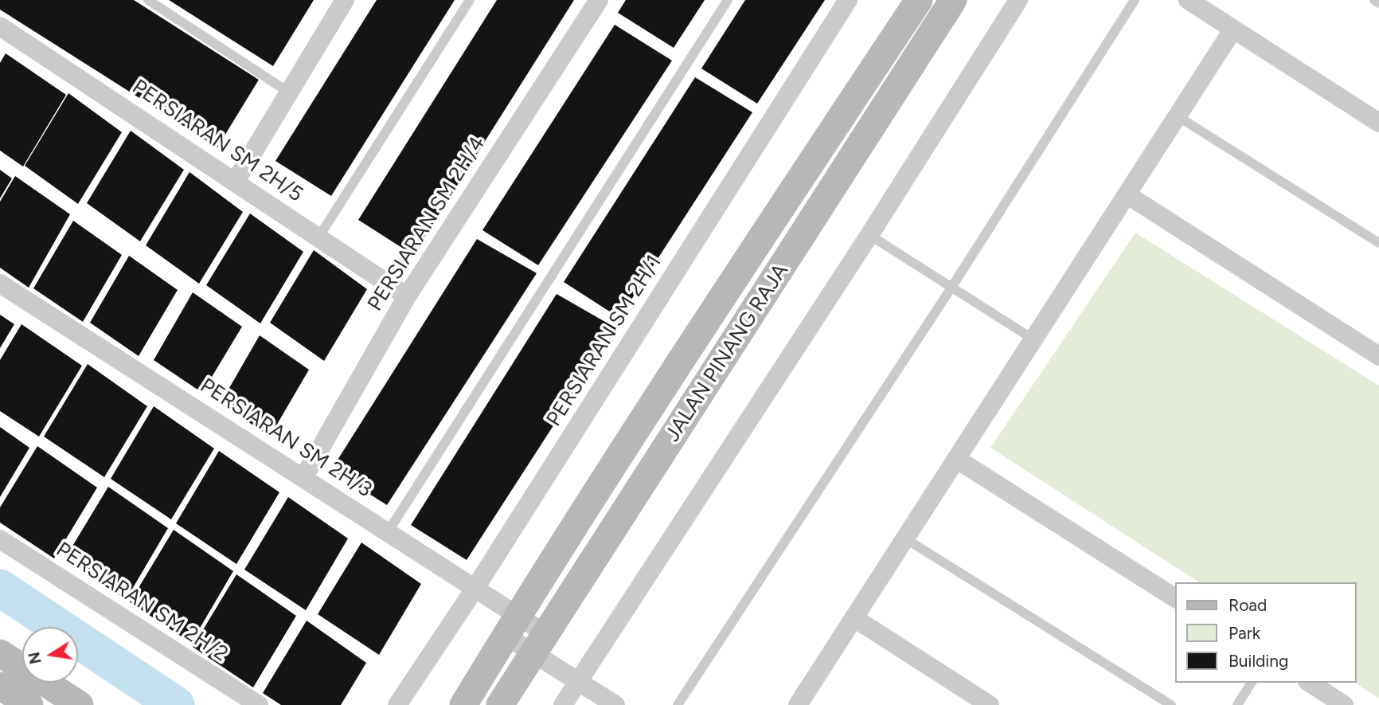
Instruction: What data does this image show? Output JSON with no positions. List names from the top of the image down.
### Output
{
  "streets": {
    "main road": ["JALAN PINANG RAJA"],
    "street": [
      "PERSIARAN SM 2H/5",
      "PERSIARAN SM 2H/4",
      "PERSIARAN SM 2H/1",
      "PERSIARAN SM 2H/3",
      "PERSIARAN SM 2H/2"
    ]
  },
  "crossings": [
    ["PERSIARAN SM 2H/5", "PERSIARAN SM 2H/4"],
    ["PERSIARAN SM 2H/4", "PERSIARAN SM 2H/3"],
    ["PERSIARAN SM 2H/1", "PERSIARAN SM 2H/3"],
    ["JALAN PINANG RAJA", "PERSIARAN SM 2H/3"]
  ],
  "legend": ["Road", "Park", "Building"],
  "north": "left"
}
